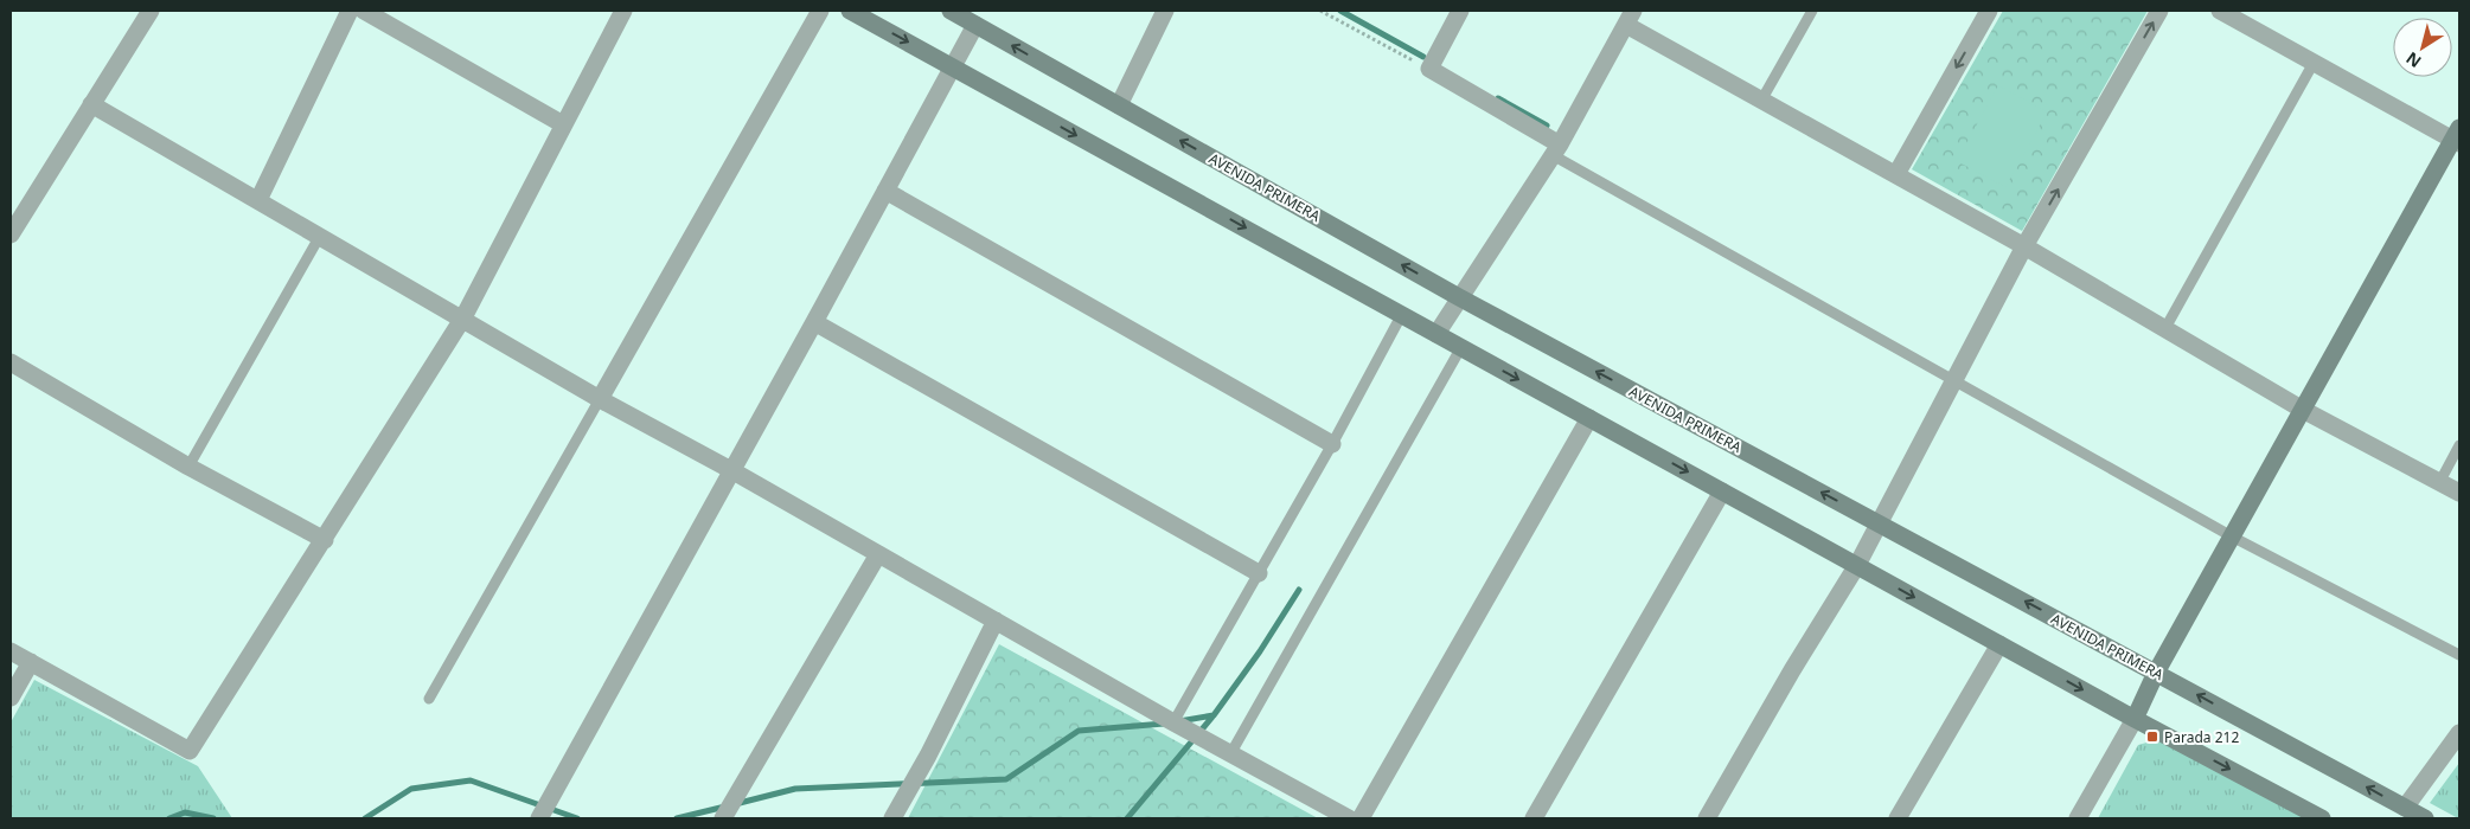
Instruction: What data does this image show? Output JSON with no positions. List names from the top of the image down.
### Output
{
  "streets": {
    "main road": ["AVENIDA PRIMERA"]
  },
  "places": {
    "transit": ["Parada 212"]
  },
  "north": "bottom left"
}
